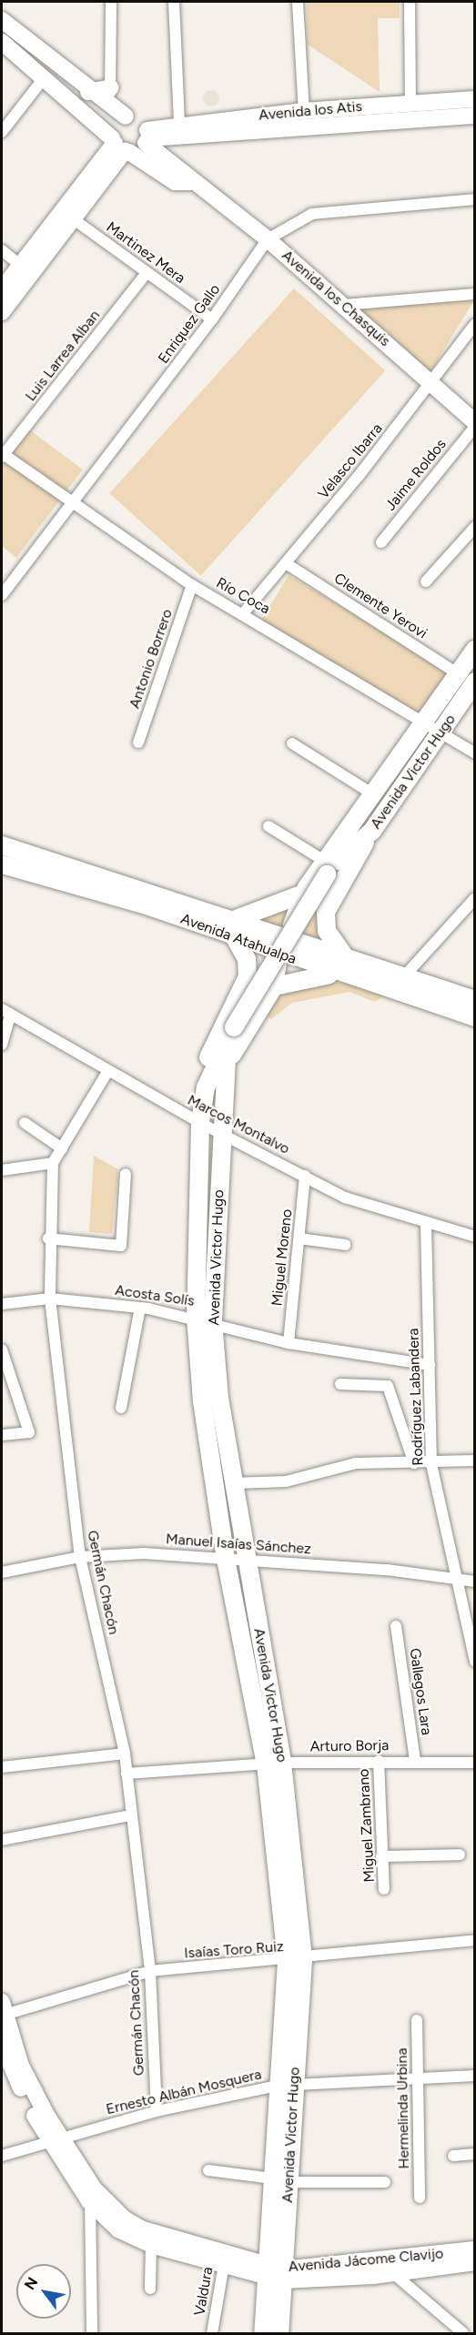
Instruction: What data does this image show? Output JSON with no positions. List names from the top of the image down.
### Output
{
  "streets": {
    "main road": [
      "Avenida los Atis",
      "Avenida los Chasquis",
      "Avenida Victor Hugo",
      "Avenida Atahualpa",
      "Avenida Jácome Clavijo"
    ],
    "street": [
      "Martinez Mera",
      "Enriquez Gallo",
      "Luis Larrea Alban",
      "Velasco Ibarra",
      "Jaime Roldos",
      "Río Coca",
      "Clemente Yerovi",
      "Antonio Borrero",
      "Marcos Montalvo",
      "Miguel Moreno",
      "Acosta Solís",
      "Rodríguez Labandera",
      "Manuel Isaías Sánchez",
      "Germán Chacón",
      "Gallegos Lara",
      "Arturo Borja",
      "Miguel Zambrano",
      "Isaías Toro Ruiz",
      "Ernesto Albán Mosquera",
      "Hermelinda Urbina",
      "Valdura"
    ]
  },
  "crossings": [
    ["Avenida los Atis", "Avenida los Chasquis"],
    ["Martinez Mera", "Enriquez Gallo"],
    ["Martinez Mera", "Luis Larrea Alban"],
    ["Avenida los Chasquis", "Enriquez Gallo"],
    ["Avenida los Chasquis", "Velasco Ibarra"],
    ["Avenida los Chasquis", "Jaime Roldos"],
    ["Enriquez Gallo", "Río Coca"],
    ["Luis Larrea Alban", "Río Coca"],
    ["Velasco Ibarra", "Río Coca"],
    ["Velasco Ibarra", "Clemente Yerovi"],
    ["Río Coca", "Antonio Borrero"],
    ["Río Coca", "Avenida Victor Hugo"],
    ["Clemente Yerovi", "Avenida Victor Hugo"],
    ["Avenida Victor Hugo", "Avenida Atahualpa"],
    ["Avenida Victor Hugo", "Marcos Montalvo"],
    ["Avenida Victor Hugo", "Acosta Solís"],
    ["Avenida Victor Hugo", "Manuel Isaías Sánchez"],
    ["Avenida Victor Hugo", "Arturo Borja"],
    ["Avenida Victor Hugo", "Isaías Toro Ruiz"],
    ["Avenida Victor Hugo", "Ernesto Albán Mosquera"],
    ["Avenida Victor Hugo", "Avenida Jácome Clavijo"],
    ["Marcos Montalvo", "Miguel Moreno"],
    ["Marcos Montalvo", "Rodríguez Labandera"],
    ["Marcos Montalvo", "Germán Chacón"],
    ["Miguel Moreno", "Acosta Solís"],
    ["Acosta Solís", "Rodríguez Labandera"],
    ["Acosta Solís", "Germán Chacón"],
    ["Rodríguez Labandera", "Manuel Isaías Sánchez"],
    ["Manuel Isaías Sánchez", "Germán Chacón"],
    ["Germán Chacón", "Arturo Borja"],
    ["Germán Chacón", "Isaías Toro Ruiz"],
    ["Germán Chacón", "Ernesto Albán Mosquera"],
    ["Gallegos Lara", "Arturo Borja"],
    ["Arturo Borja", "Miguel Zambrano"],
    ["Isaías Toro Ruiz", "Avenida Jácome Clavijo"],
    ["Ernesto Albán Mosquera", "Hermelinda Urbina"],
    ["Ernesto Albán Mosquera", "Avenida Jácome Clavijo"],
    ["Avenida Jácome Clavijo", "Valdura"]
  ],
  "north": "top left"
}
